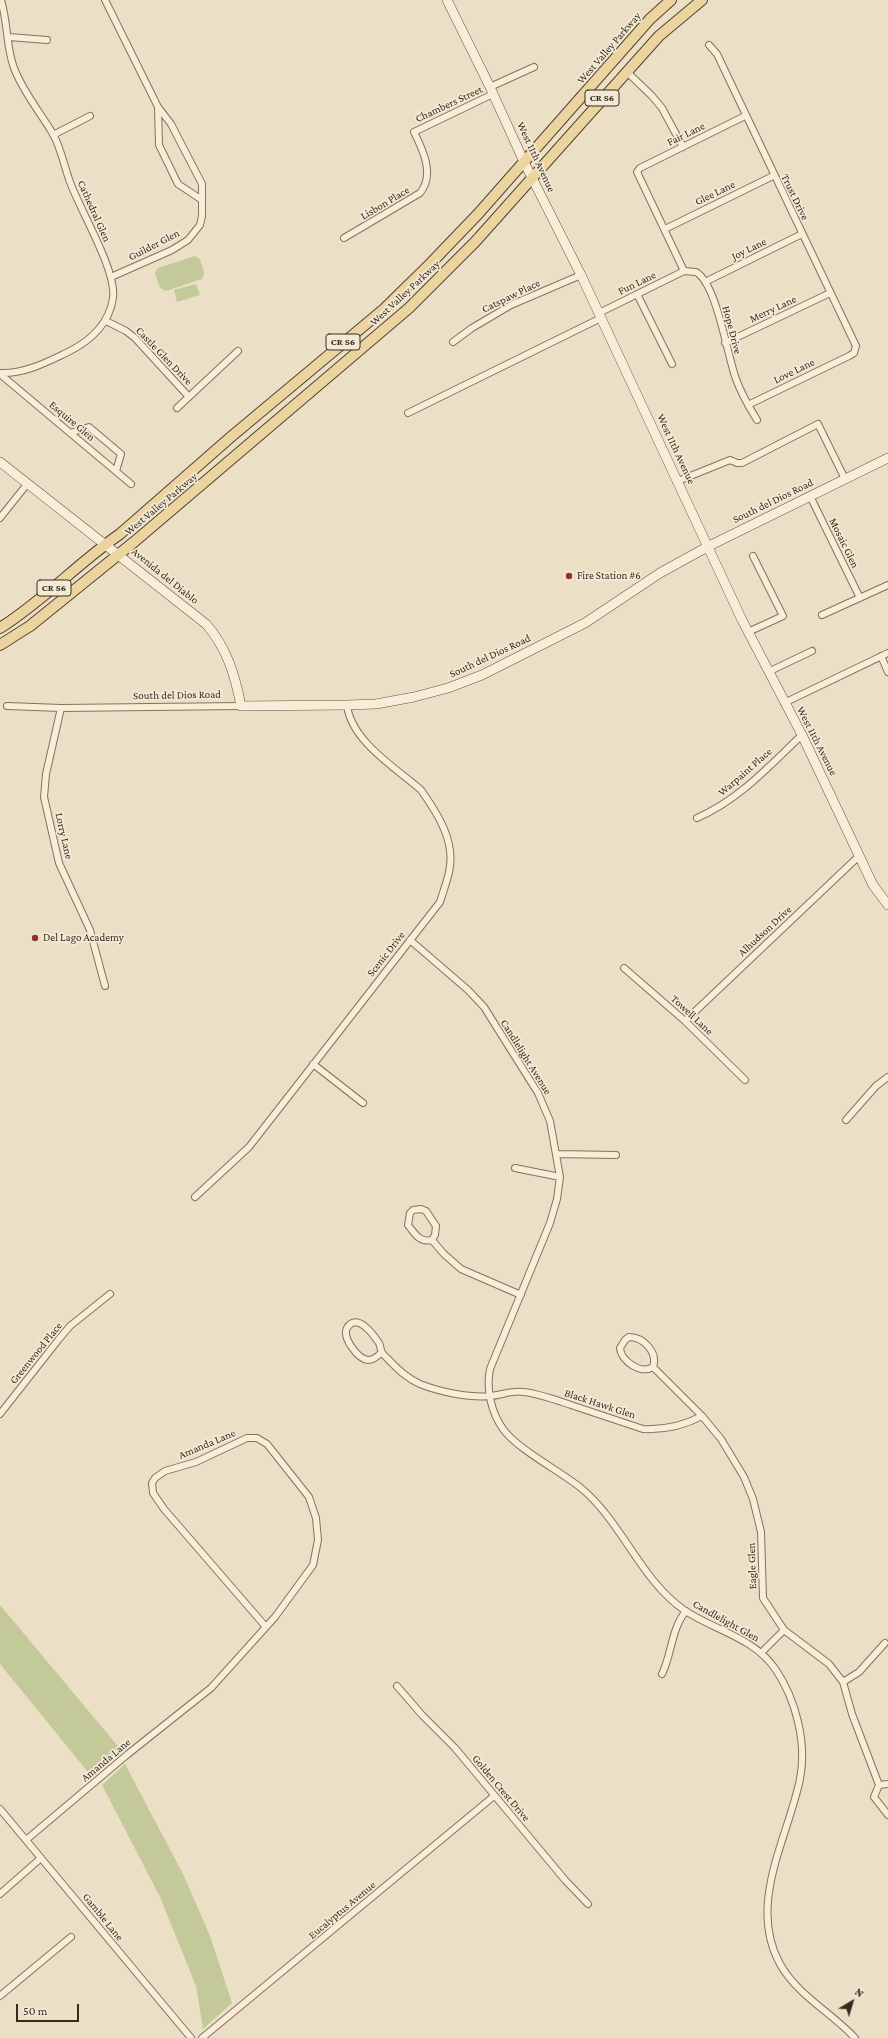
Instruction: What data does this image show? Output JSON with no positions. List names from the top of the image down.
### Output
{
  "streets": {
    "main road": ["West Valley Parkway", "CR S6"],
    "street": [
      "Chambers Street",
      "Fair Lane",
      "West 11th Avenue",
      "Glee Lane",
      "Trust Drive",
      "Lisbon Place",
      "Cathedral Glen",
      "Guilder Glen",
      "Joy Lane",
      "Fun Lane",
      "Catspaw Place",
      "Merry Lane",
      "Hope Drive",
      "Castle Glen Drive",
      "Love Lane",
      "Esquire Glen",
      "South del Dios Road",
      "Mosaic Glen",
      "Avenida del Diablo",
      "Warpaint Place",
      "Lorry Lane",
      "Alhudson Drive",
      "Scenic Drive",
      "Towell Lane",
      "Candlelight Avenue",
      "Greenwood Place",
      "Black Hawk Glen",
      "Amanda Lane",
      "Eagle Glen",
      "Candlelight Glen",
      "Golden Crest Drive",
      "Eucalyptus Avenue",
      "Gamble Lane"
    ]
  },
  "crossings": [
    ["West Valley Parkway", "West 11th Avenue"],
    ["West Valley Parkway", "Avenida del Diablo"],
    ["Chambers Street", "West 11th Avenue"],
    ["Chambers Street", "Lisbon Place"],
    ["Fair Lane", "Glee Lane"],
    ["Fair Lane", "Trust Drive"],
    ["West 11th Avenue", "Fun Lane"],
    ["West 11th Avenue", "Catspaw Place"],
    ["West 11th Avenue", "South del Dios Road"],
    ["West 11th Avenue", "Warpaint Place"],
    ["West 11th Avenue", "Alhudson Drive"],
    ["Glee Lane", "Trust Drive"],
    ["Trust Drive", "Joy Lane"],
    ["Trust Drive", "Merry Lane"],
    ["Trust Drive", "Love Lane"],
    ["Cathedral Glen", "Guilder Glen"],
    ["Cathedral Glen", "Castle Glen Drive"],
    ["Cathedral Glen", "Esquire Glen"],
    ["Joy Lane", "Hope Drive"],
    ["Merry Lane", "Hope Drive"],
    ["Hope Drive", "Love Lane"],
    ["South del Dios Road", "Mosaic Glen"],
    ["South del Dios Road", "Avenida del Diablo"],
    ["South del Dios Road", "Lorry Lane"],
    ["South del Dios Road", "Scenic Drive"],
    ["Alhudson Drive", "Towell Lane"],
    ["Scenic Drive", "Candlelight Avenue"],
    ["Candlelight Avenue", "Black Hawk Glen"],
    ["Candlelight Avenue", "Candlelight Glen"],
    ["Black Hawk Glen", "Eagle Glen"],
    ["Black Hawk Glen", "Candlelight Glen"],
    ["Amanda Lane", "Gamble Lane"],
    ["Golden Crest Drive", "Eucalyptus Avenue"]
  ],
  "places": ["Fire Station #6", "Del Lago Academy"],
  "scale_bar": "50 m",
  "north": "top right"
}
